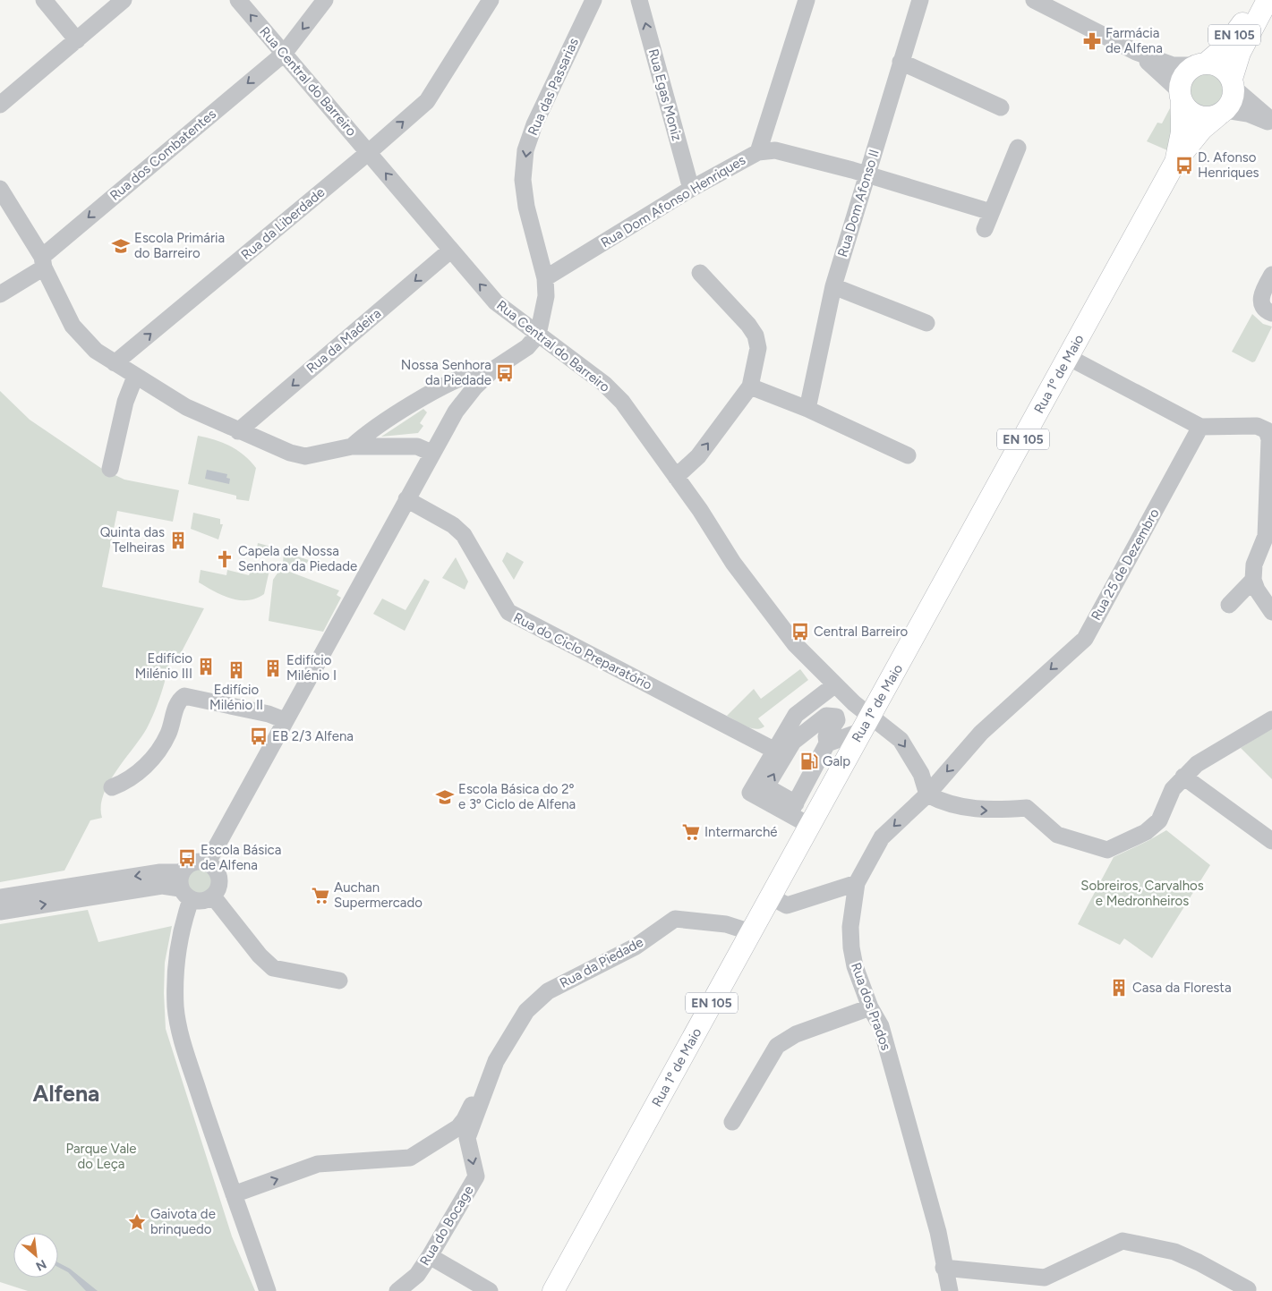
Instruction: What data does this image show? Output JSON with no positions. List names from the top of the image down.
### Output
{
  "streets": {
    "main road": ["EN 105", "Rua 1º de Maio"],
    "street": [
      "Rua Central do Barreiro",
      "Rua das Passarias",
      "Rua Egas Moniz",
      "Rua dos Combatentes",
      "Rua Dom Afonso Henriques",
      "Rua Dom Afonso II",
      "Rua da Liberdade",
      "Rua da Madeira",
      "Rua 25 de Dezembro",
      "Rua do Ciclo Preparatório",
      "Rua da Piedade",
      "Rua dos Prados",
      "Rua do Bocage"
    ]
  },
  "crossings": [
    ["EN 105", "Rua 1º de Maio"],
    ["Rua Central do Barreiro", "Rua das Passarias"],
    ["Rua Central do Barreiro", "Rua dos Combatentes"],
    ["Rua Central do Barreiro", "Rua da Liberdade"],
    ["Rua Central do Barreiro", "Rua da Madeira"],
    ["Rua Central do Barreiro", "Rua 1º de Maio"],
    ["Rua Central do Barreiro", "Rua 25 de Dezembro"],
    ["Rua Central do Barreiro", "Rua dos Prados"],
    ["Rua das Passarias", "Rua Dom Afonso Henriques"],
    ["Rua Egas Moniz", "Rua Dom Afonso Henriques"],
    ["Rua 1º de Maio", "Rua da Piedade"],
    ["Rua 25 de Dezembro", "Rua dos Prados"]
  ],
  "one_way": [
    "Rua das Passarias",
    "Rua Egas Moniz",
    "Rua da Liberdade",
    "Rua 25 de Dezembro",
    "Rua do Bocage"
  ],
  "districts": ["Alfena"],
  "parks": ["Sobreiros, Carvalhos e Medronheiros", "Parque Vale do Leça"],
  "places": {
    "pharmacy": ["Farmácia de Alfena"],
    "bus stop": [
      "D. Afonso Henriques",
      "Nossa Senhora da Piedade",
      "Central Barreiro",
      "EB 2/3 Alfena",
      "Escola Básica de Alfena"
    ],
    "school or university": ["Escola Primária do Barreiro", "Escola Básica do 2º e 3º Ciclo de Alfena"],
    "building": [
      "Quinta das Telheiras",
      "Edifício Milénio III",
      "Edifício Milénio I",
      "Edifício Milénio II",
      "Casa da Floresta"
    ],
    "church": ["Capela de Nossa Senhora da Piedade"],
    "fuel station": ["Galp"],
    "supermarket": ["Intermarché", "Auchan Supermercado"],
    "place": ["Gaivota de brinquedo"]
  },
  "north": "bottom right"
}
